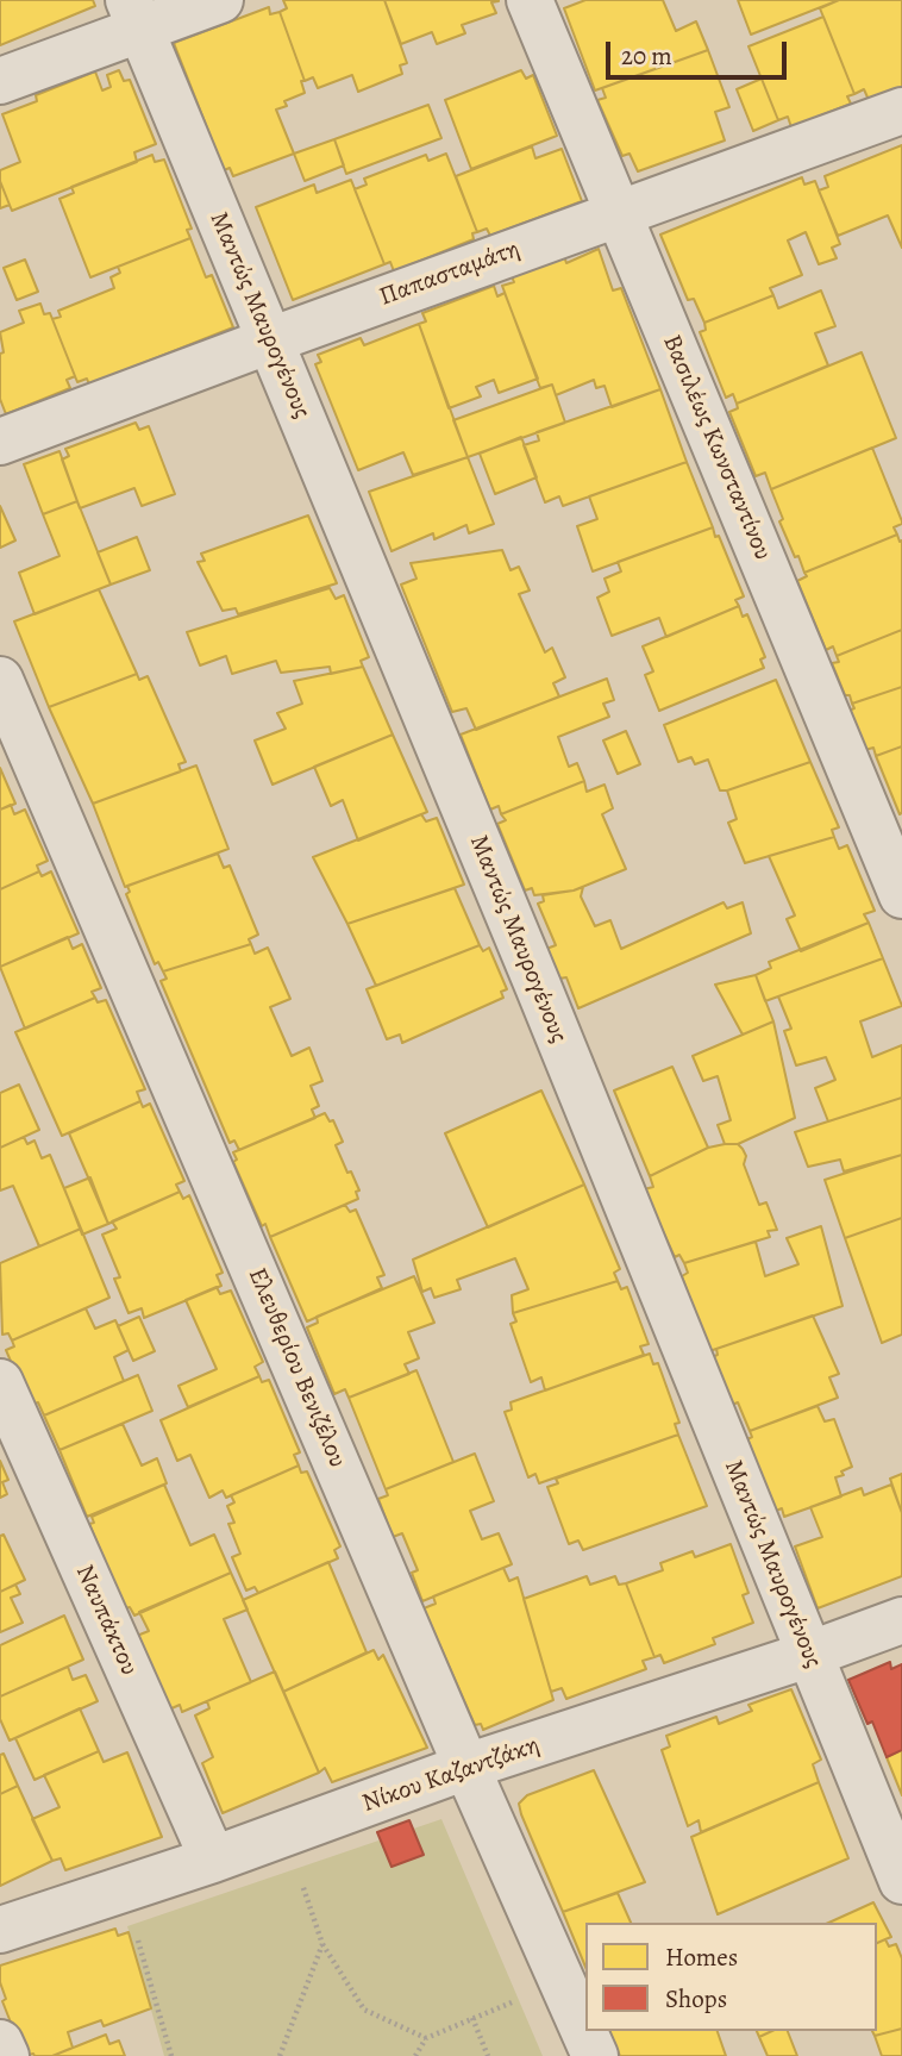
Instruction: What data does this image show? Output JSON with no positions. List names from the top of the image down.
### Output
{
  "streets": {
    "street": [
      "Παπασταμάτη",
      "Μαντώς Μαυρογένους",
      "Βασιλέως Κωνσταντίνου",
      "Ελευθερίου Βενιζέλου",
      "Ναυπάκτου",
      "Νίκου Καζαντζάκη"
    ]
  },
  "crossings": [
    ["Παπασταμάτη", "Μαντώς Μαυρογένους"],
    ["Παπασταμάτη", "Βασιλέως Κωνσταντίνου"],
    ["Μαντώς Μαυρογένους", "Νίκου Καζαντζάκη"],
    ["Ελευθερίου Βενιζέλου", "Νίκου Καζαντζάκη"],
    ["Ναυπάκτου", "Νίκου Καζαντζάκη"]
  ],
  "legend": ["Homes", "Shops"],
  "scale_bar": "20 m"
}
